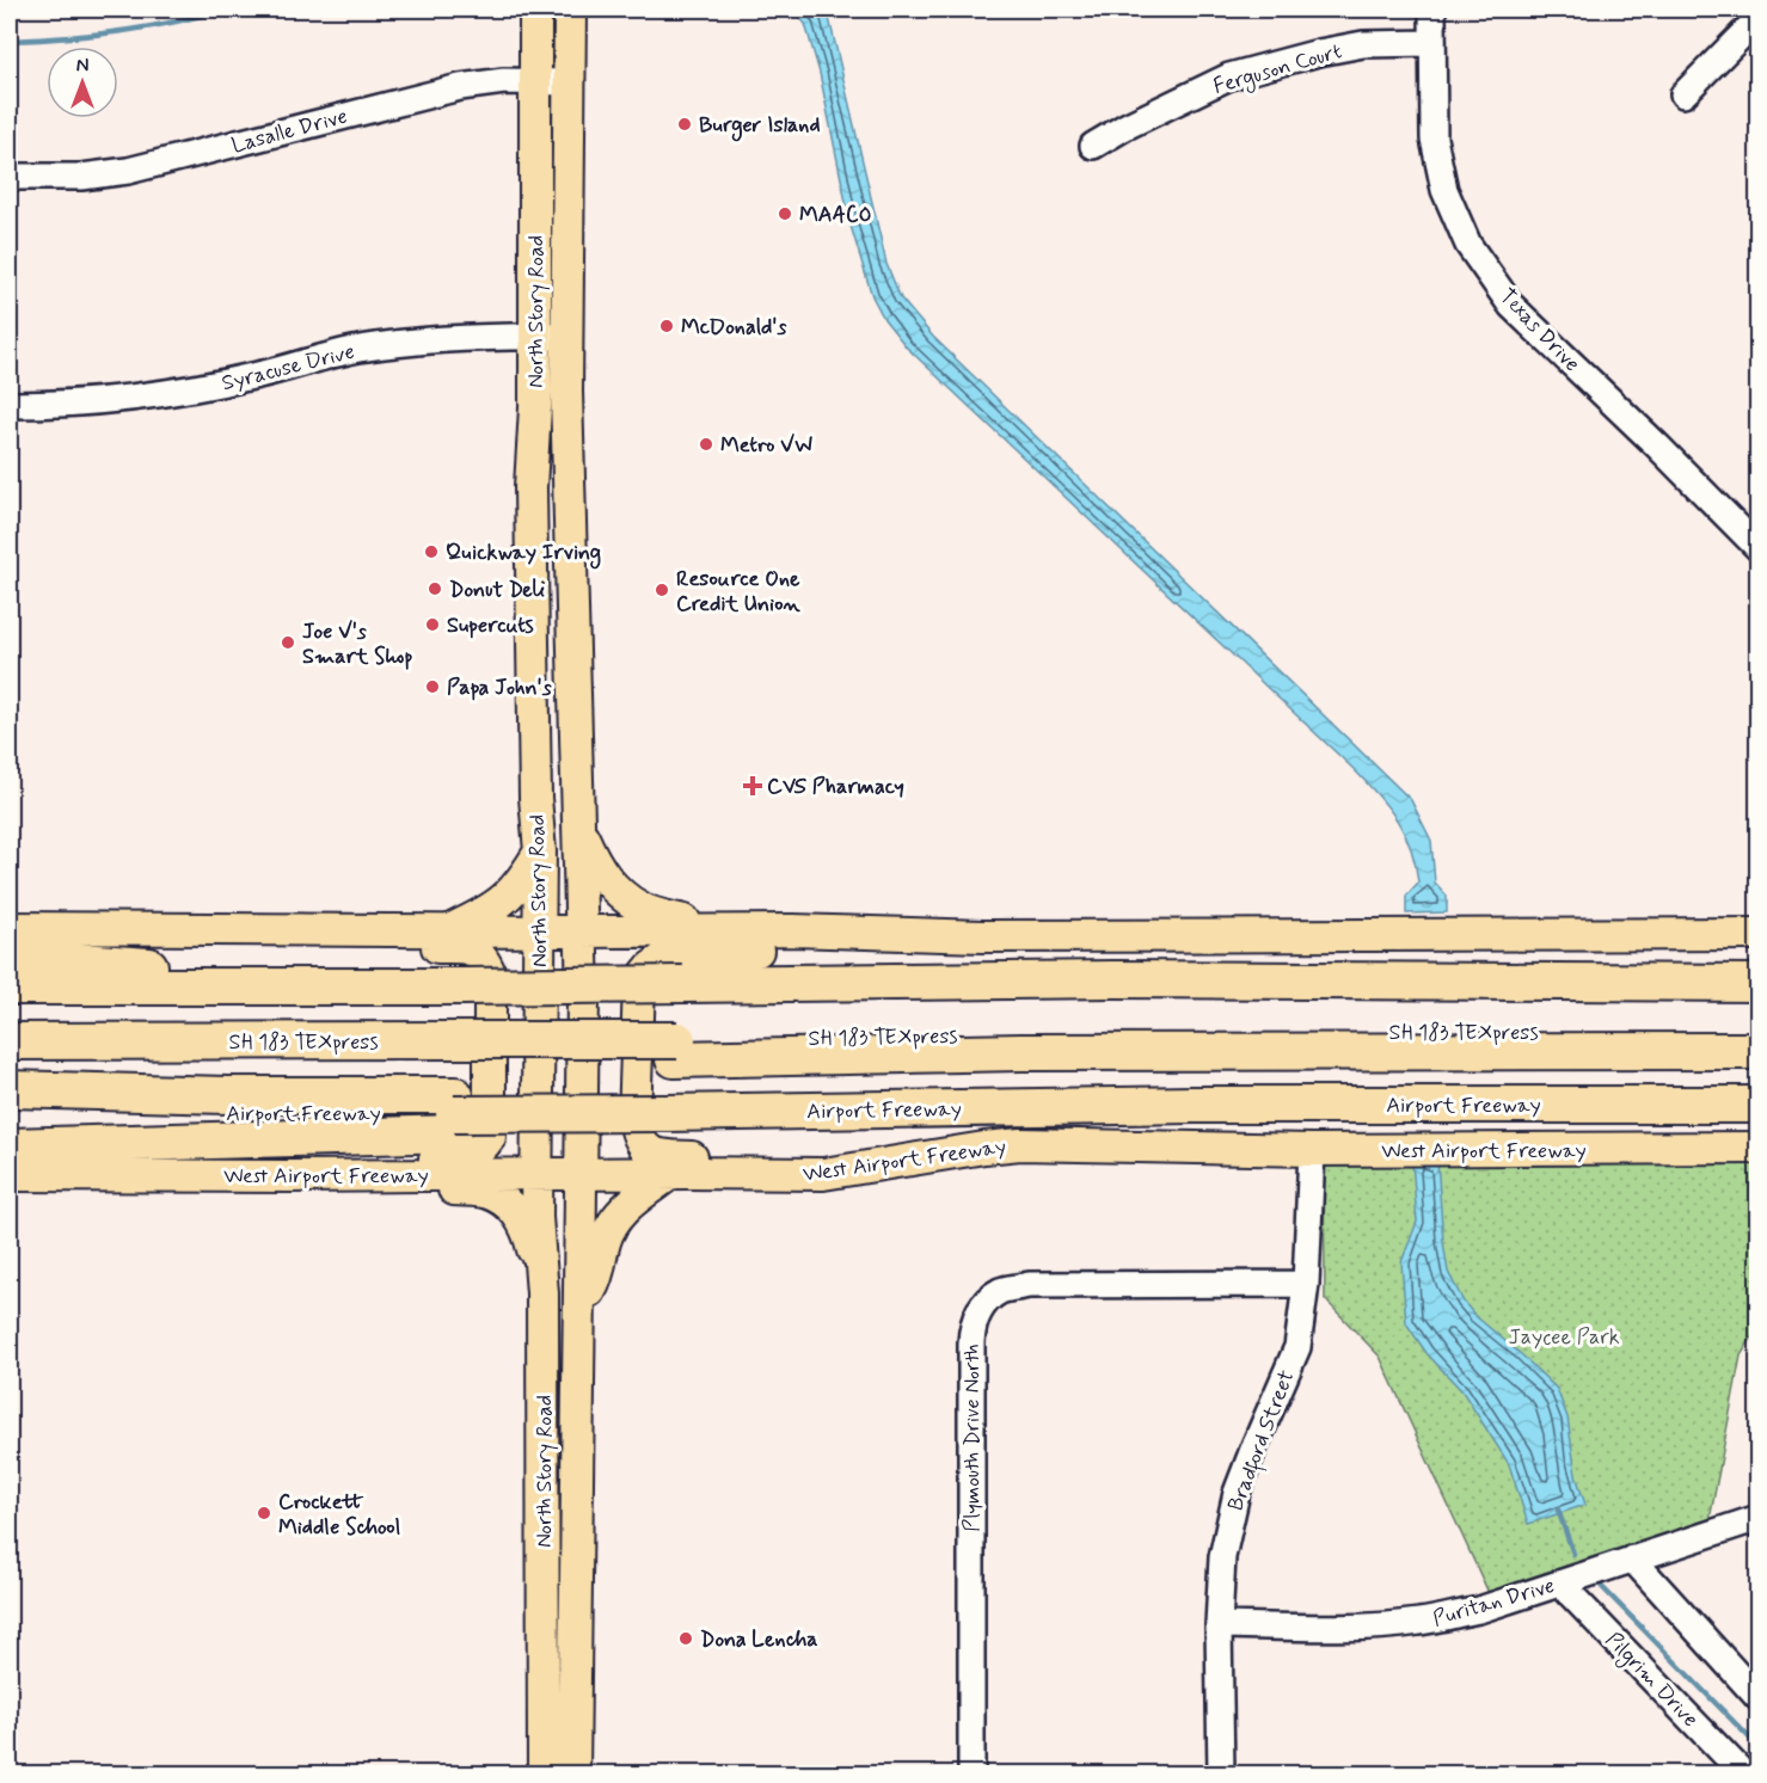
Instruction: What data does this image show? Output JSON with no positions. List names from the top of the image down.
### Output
{
  "streets": {
    "highway": ["SH 183 TEXpress", "Airport Freeway"],
    "main road": ["North Story Road", "West Airport Freeway"],
    "street": [
      "Ferguson Court",
      "Lasalle Drive",
      "Texas Drive",
      "Syracuse Drive",
      "Plymouth Drive North",
      "Bradford Street",
      "Puritan Drive",
      "Pilgrim Drive"
    ]
  },
  "crossings": [
    ["Ferguson Court", "Texas Drive"],
    ["Lasalle Drive", "North Story Road"],
    ["North Story Road", "Syracuse Drive"],
    ["North Story Road", "West Airport Freeway"],
    ["West Airport Freeway", "Bradford Street"],
    ["Plymouth Drive North", "Bradford Street"],
    ["Bradford Street", "Puritan Drive"],
    ["Puritan Drive", "Pilgrim Drive"]
  ],
  "parks": ["Jaycee Park"],
  "places": {
    "other": [
      "Burger Island",
      "MAACO",
      "McDonald's",
      "Metro VW",
      "Quickway Irving",
      "Donut Deli",
      "Resource One Credit Union",
      "Supercuts",
      "Joe V's Smart Shop",
      "Papa John's",
      "Crockett Middle School",
      "Dona Lencha"
    ],
    "health": ["CVS Pharmacy"]
  },
  "north": "top"
}
